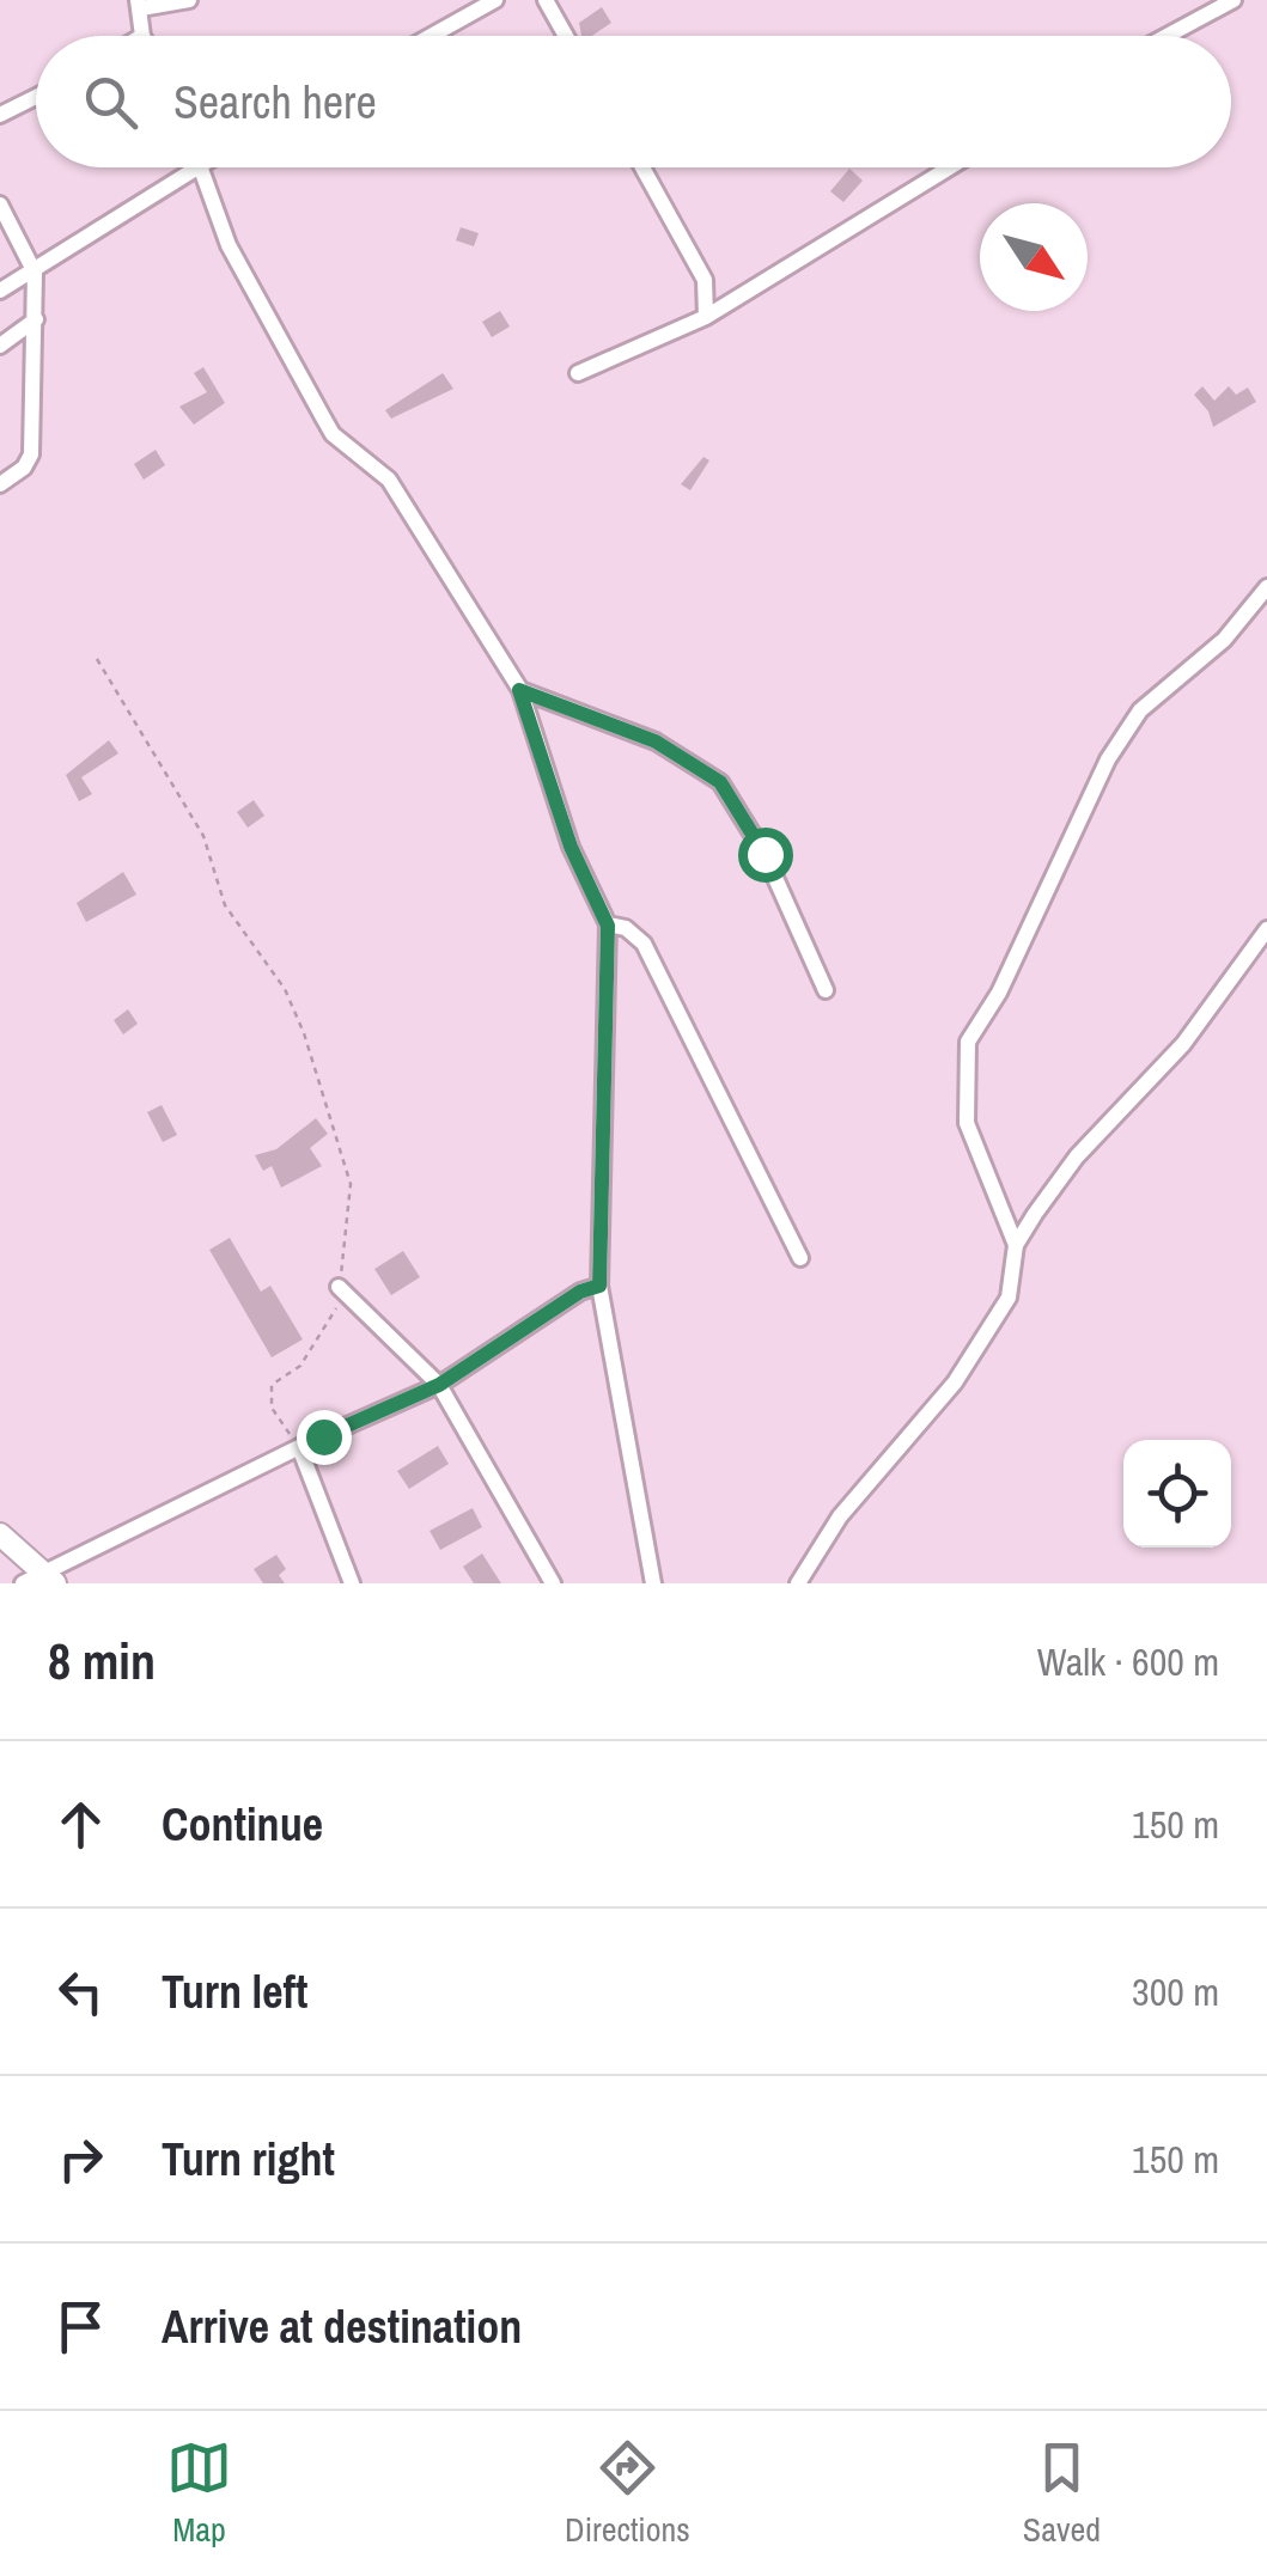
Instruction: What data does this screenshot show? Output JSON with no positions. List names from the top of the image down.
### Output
{
  "north": "bottom right",
  "page": {
    "search": "Search here",
    "heading": ["8 min", "Walk · 600 m"],
    "list": [
      ["Continue", "150 m"],
      ["Turn left", "300 m"],
      ["Turn right", "150 m"],
      "Arrive at destination"
    ],
    "nav": ["Map", "Directions", "Saved"]
  }
}
